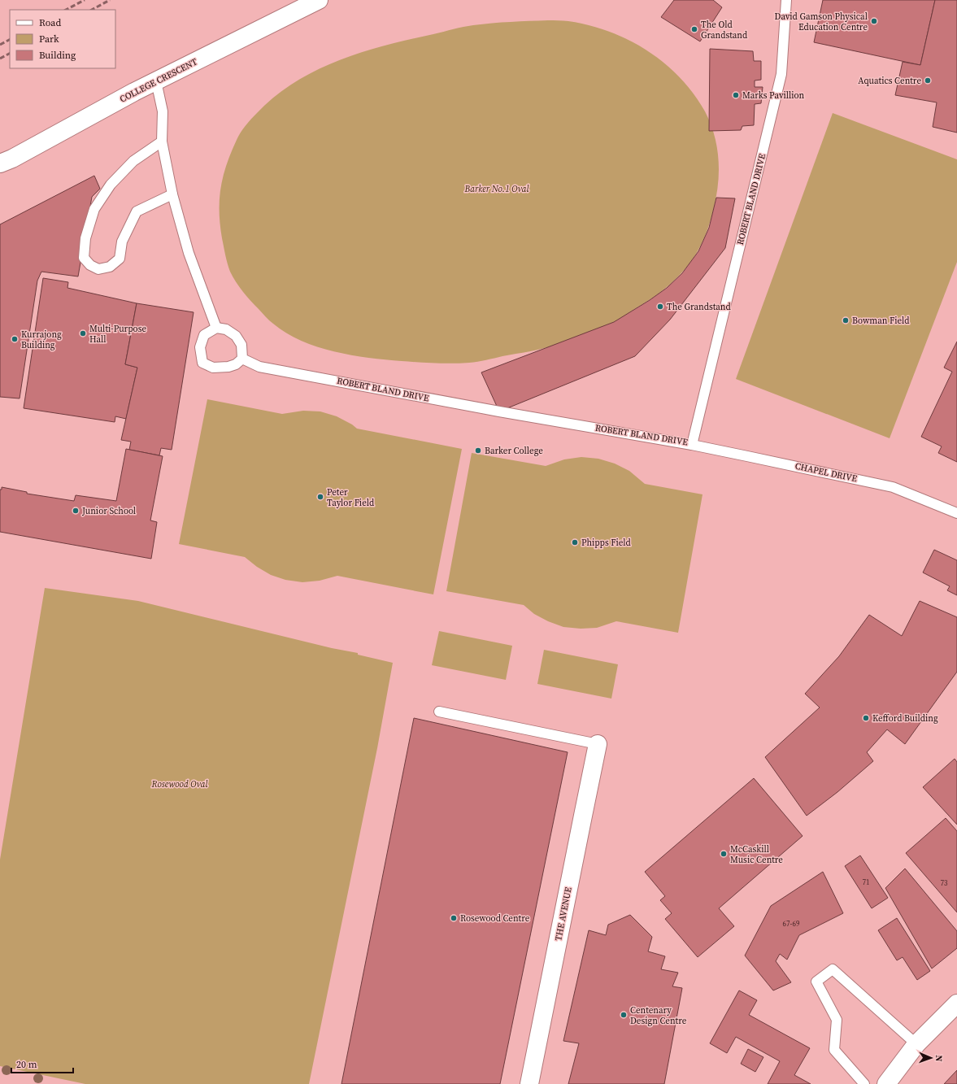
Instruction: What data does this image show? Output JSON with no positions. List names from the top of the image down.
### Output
{
  "streets": {
    "street": ["COLLEGE CRESCENT", "THE AVENUE"],
    "lane": ["ROBERT BLAND DRIVE", "CHAPEL DRIVE"]
  },
  "crossings": [
    ["ROBERT BLAND DRIVE", "CHAPEL DRIVE"]
  ],
  "parks": ["Barker No.1 Oval", "Rosewood Oval"],
  "places": [
    "David Gamson Physical Education Centre",
    "The Old Grandstand",
    "Aquatics Centre",
    "Marks Pavillion",
    "The Grandstand",
    "Bowman Field",
    "Multi-Purpose Hall",
    "Kurrajong Building",
    "Barker College",
    "Peter Taylor Field",
    "Junior School",
    "Phipps Field",
    "Kefford Building",
    "McCaskill Music Centre",
    "Rosewood Centre",
    "Centenary Design Centre"
  ],
  "house_numbers": ["71", "73", "67-69"],
  "legend": ["Road", "Park", "Building"],
  "scale_bar": "20 m",
  "north": "right"
}
